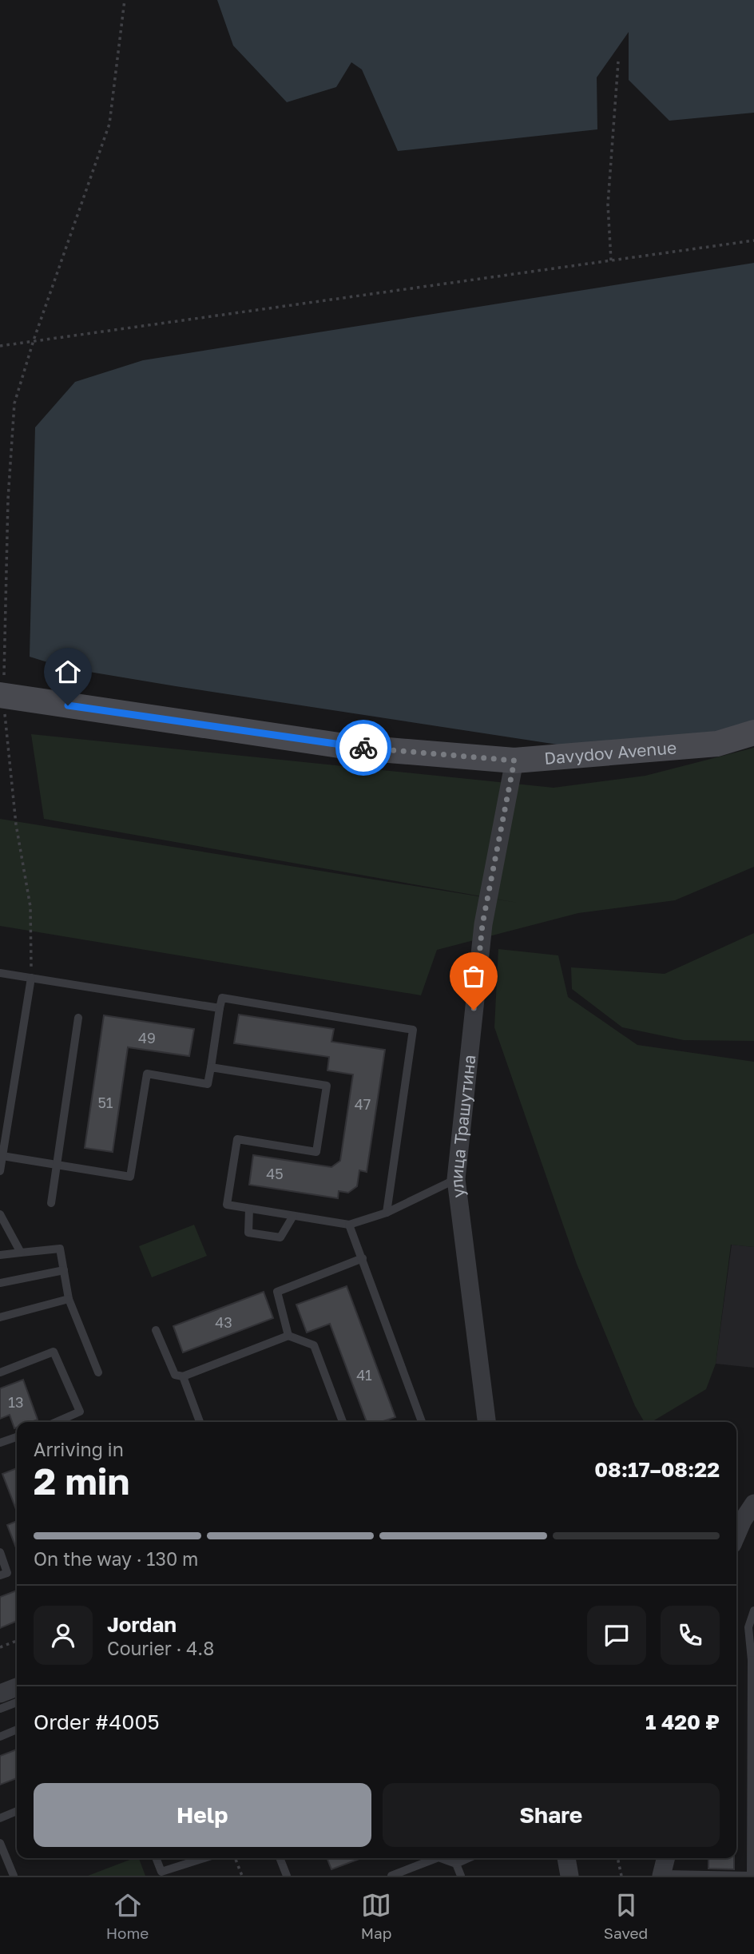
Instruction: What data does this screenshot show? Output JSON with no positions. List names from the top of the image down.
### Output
{
  "streets": {
    "street": ["Davydov Avenue", "улица Трашутина"]
  },
  "crossings": [
    ["Davydov Avenue", "улица Трашутина"]
  ],
  "house_numbers": [
    "49",
    "51",
    "47",
    "45",
    "43",
    "41",
    "13"
  ],
  "page": {
    "heading": ["2 min", "Arriving in", "08:17–08:22"],
    "panel": [
      "Jordan",
      "Courier · 4.8",
      "Order #4005",
      "1 420 ₽"
    ],
    "bar": "On the way · 130 m",
    "buttons": ["Help", "Share"],
    "tabs": ["Home", "Map", "Saved"]
  }
}
